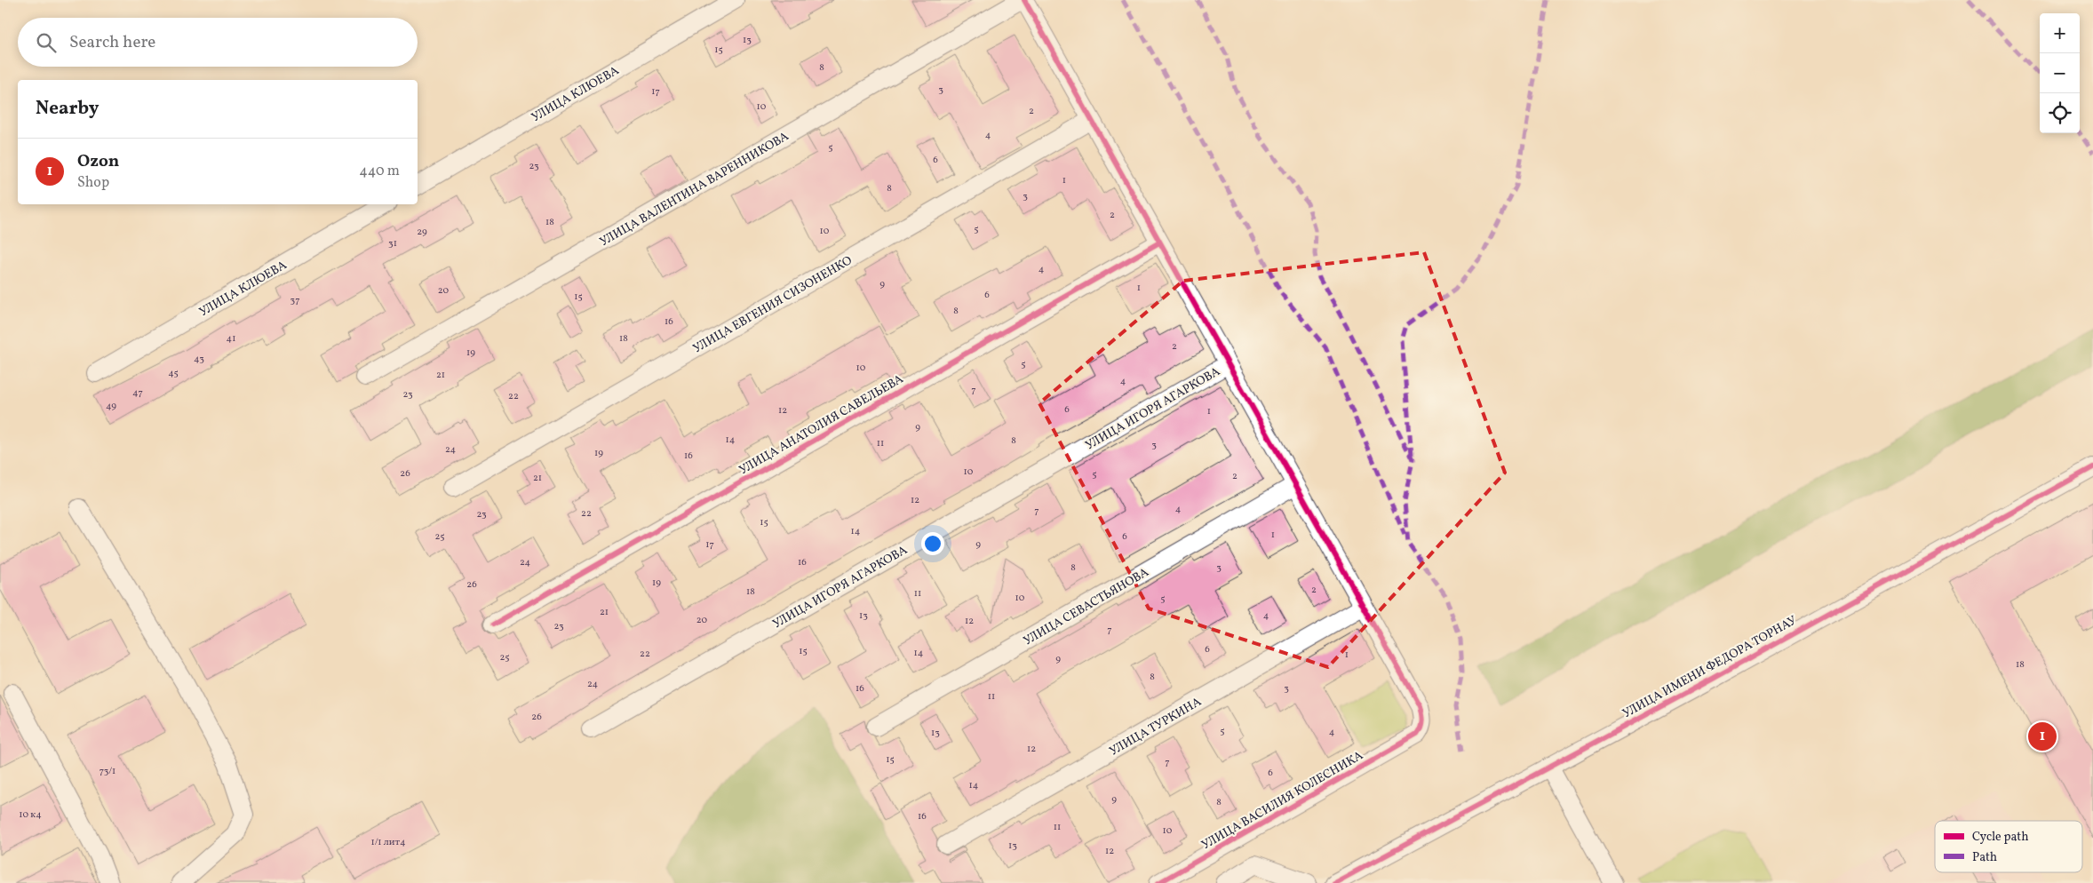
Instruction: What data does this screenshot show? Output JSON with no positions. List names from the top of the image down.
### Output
{
  "streets": {
    "street": [
      "УЛИЦА КЛЮЕВА",
      "УЛИЦА ВАЛЕНТИНА ВАРЕННИКОВА",
      "УЛИЦА ЕВГЕНИЯ СИЗОНЕНКО",
      "УЛИЦА ИГОРЯ АГАРКОВА",
      "УЛИЦА АНАТОЛИЯ САВЕЛЬЕВА",
      "УЛИЦА СЕВАСТЬЯНОВА",
      "УЛИЦА ИМЕНИ ФЕДОРА ТОРНАУ",
      "УЛИЦА ТУРКИНА",
      "УЛИЦА ВАСИЛИЯ КОЛЕСНИКА"
    ]
  },
  "crossings": [
    ["УЛИЦА ТУРКИНА", "УЛИЦА ВАСИЛИЯ КОЛЕСНИКА"]
  ],
  "house_numbers": [
    "13",
    "15",
    "8",
    "3",
    "17",
    "10",
    "2",
    "4",
    "5",
    "6",
    "23",
    "1",
    "8",
    "3",
    "2",
    "18",
    "5",
    "10",
    "29",
    "31",
    "4",
    "9",
    "1",
    "20",
    "6",
    "15",
    "37",
    "8",
    "16",
    "41",
    "18",
    "2",
    "19",
    "43",
    "5",
    "10",
    "45",
    "21",
    "4",
    "7",
    "47",
    "23",
    "22",
    "49",
    "6",
    "12",
    "1",
    "9",
    "14",
    "8",
    "11",
    "3",
    "24",
    "19",
    "16",
    "10",
    "26",
    "5",
    "2",
    "21",
    "12",
    "4",
    "7",
    "22",
    "23",
    "15",
    "14",
    "1",
    "25",
    "6",
    "17",
    "9",
    "24",
    "16",
    "8",
    "3",
    "19",
    "26",
    "2",
    "18",
    "11",
    "10",
    "5",
    "21",
    "13",
    "4",
    "20",
    "12",
    "23",
    "7",
    "6",
    "15",
    "14",
    "22",
    "1",
    "25",
    "9",
    "18",
    "8",
    "24",
    "16",
    "3",
    "11",
    "26",
    "5",
    "4",
    "13",
    "12",
    "15",
    "7",
    "73/1",
    "6",
    "14",
    "9",
    "8",
    "10 к4",
    "16",
    "11",
    "10",
    "1/1 лит4",
    "13",
    "12"
  ],
  "legend": ["Cycle path", "Path"],
  "page": {
    "map_buttons": ["+", "−"],
    "search": "Search here",
    "heading": "Nearby",
    "list": [
      {
        "mark": "1",
        "name": "Ozon",
        "note": "Shop",
        "value": "440 m"
      }
    ],
    "pins": "1"
  }
}
